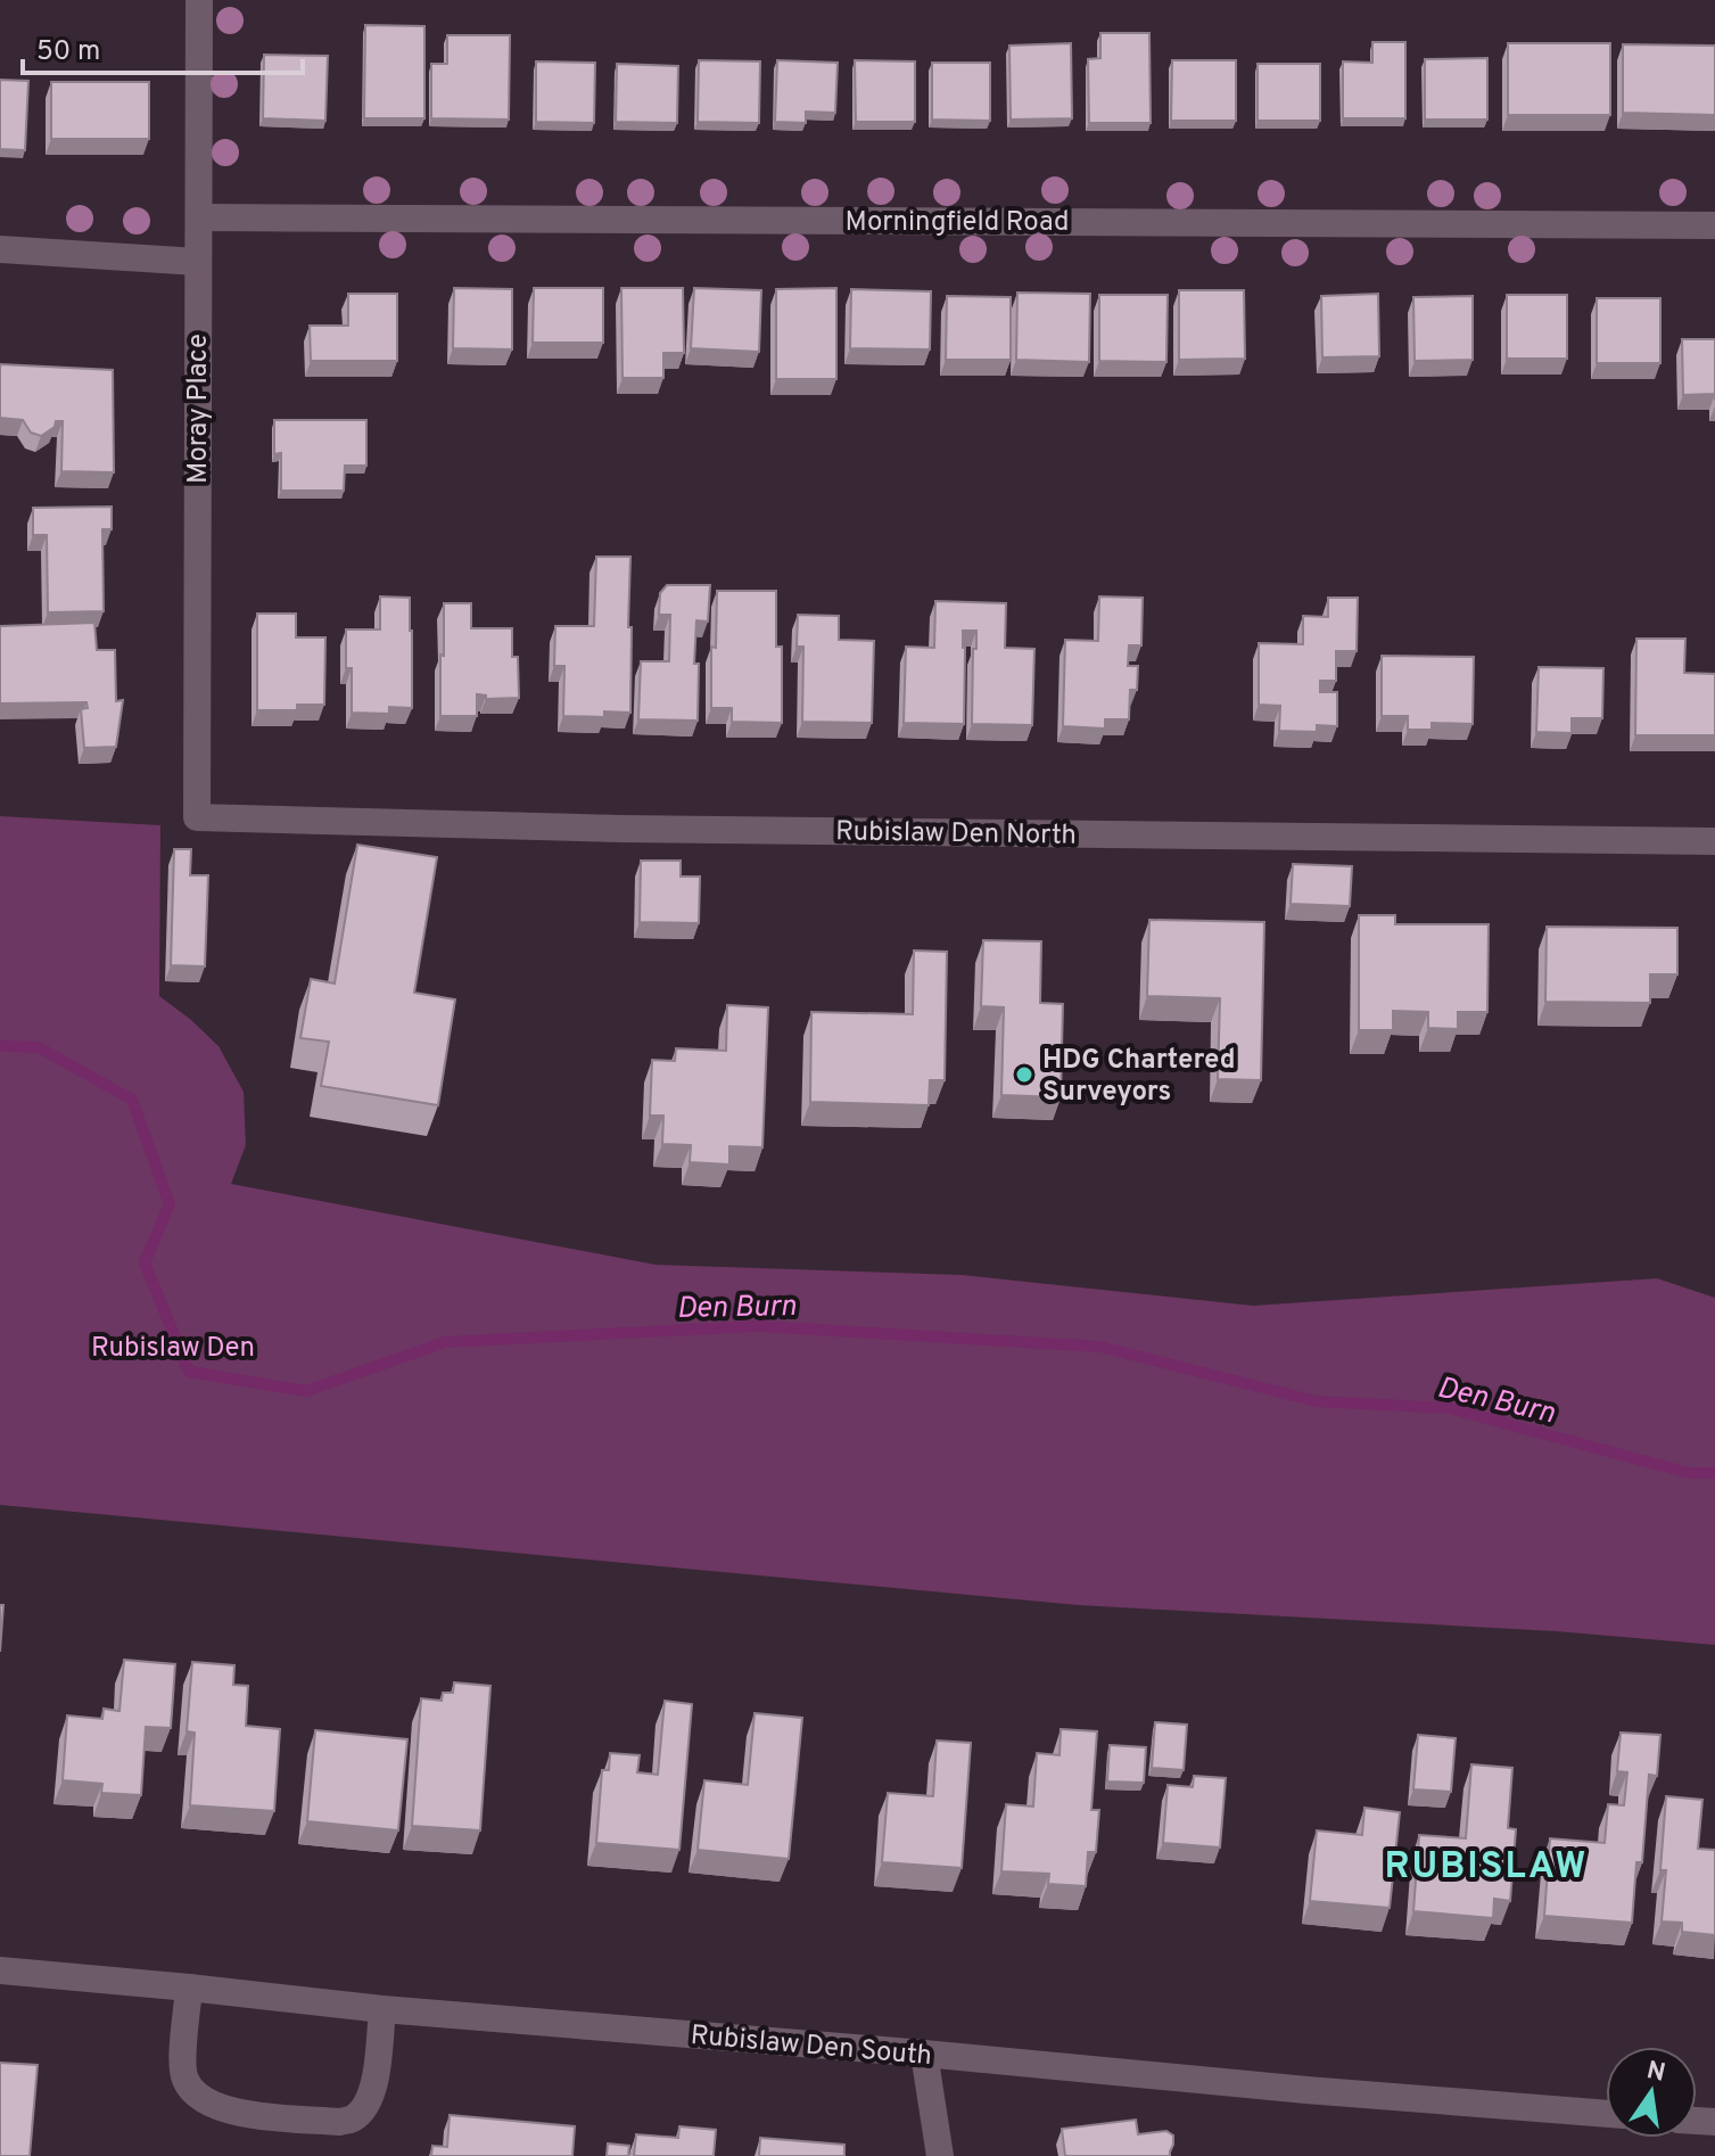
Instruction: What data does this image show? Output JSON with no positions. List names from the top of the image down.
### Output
{
  "streets": {
    "street": [
      "Morningfield Road",
      "Moray Place",
      "Rubislaw Den North",
      "Rubislaw Den South"
    ]
  },
  "crossings": [
    ["Morningfield Road", "Moray Place"],
    ["Moray Place", "Rubislaw Den North"]
  ],
  "districts": ["RUBISLAW"],
  "water": ["Den Burn"],
  "parks": ["Rubislaw Den"],
  "places": ["HDG Chartered Surveyors"],
  "scale_bar": "50 m",
  "north": "top"
}
